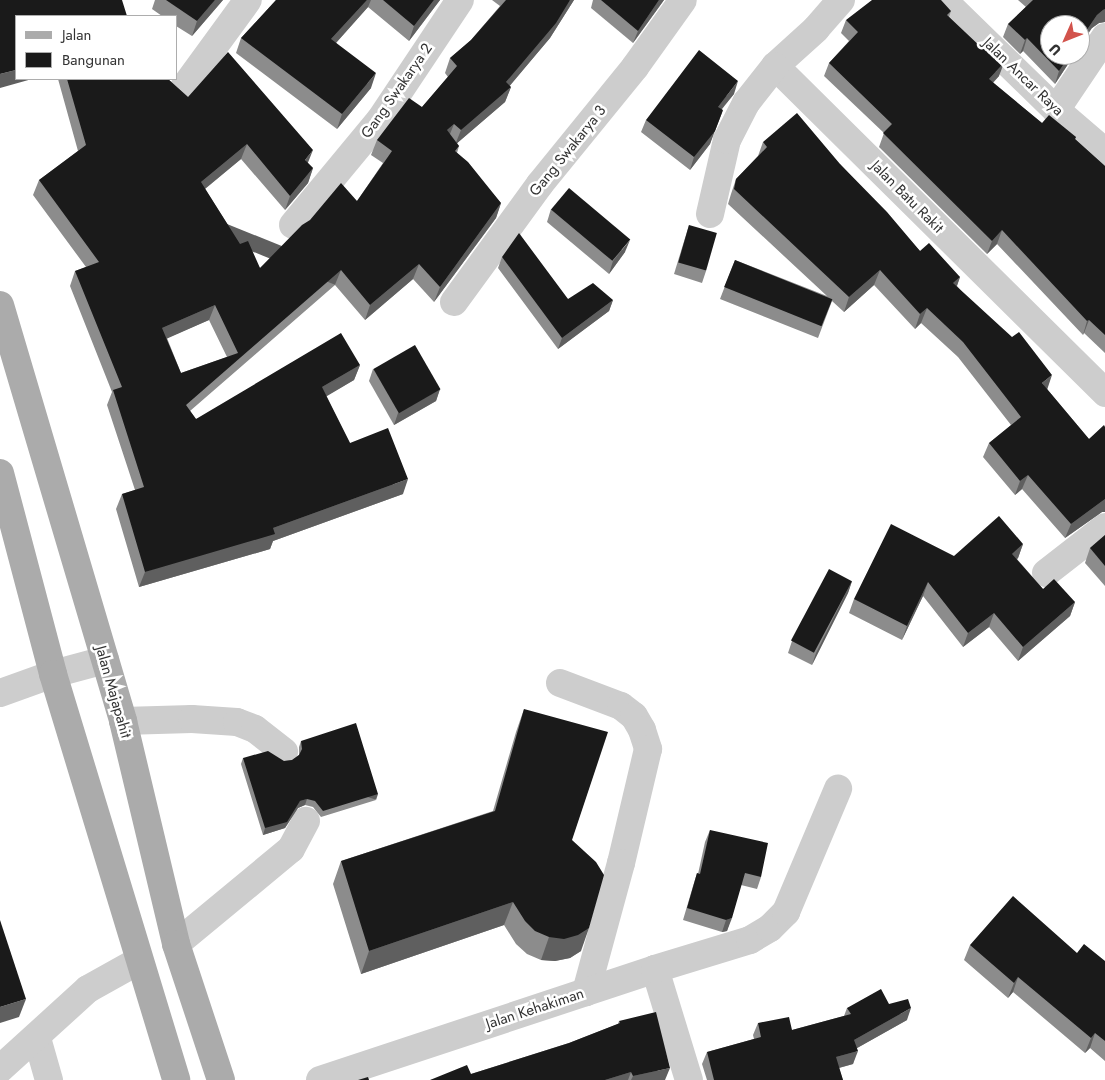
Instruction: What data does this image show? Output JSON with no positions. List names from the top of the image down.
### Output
{
  "streets": {
    "main road": ["Jalan Majapahit"],
    "street": [
      "Jalan Ancar Raya",
      "Gang Swakarya 2",
      "Gang Swakarya 3",
      "Jalan Batu Rakit",
      "Jalan Kehakiman"
    ]
  },
  "legend": ["Jalan", "Bangunan"],
  "north": "bottom left"
}
